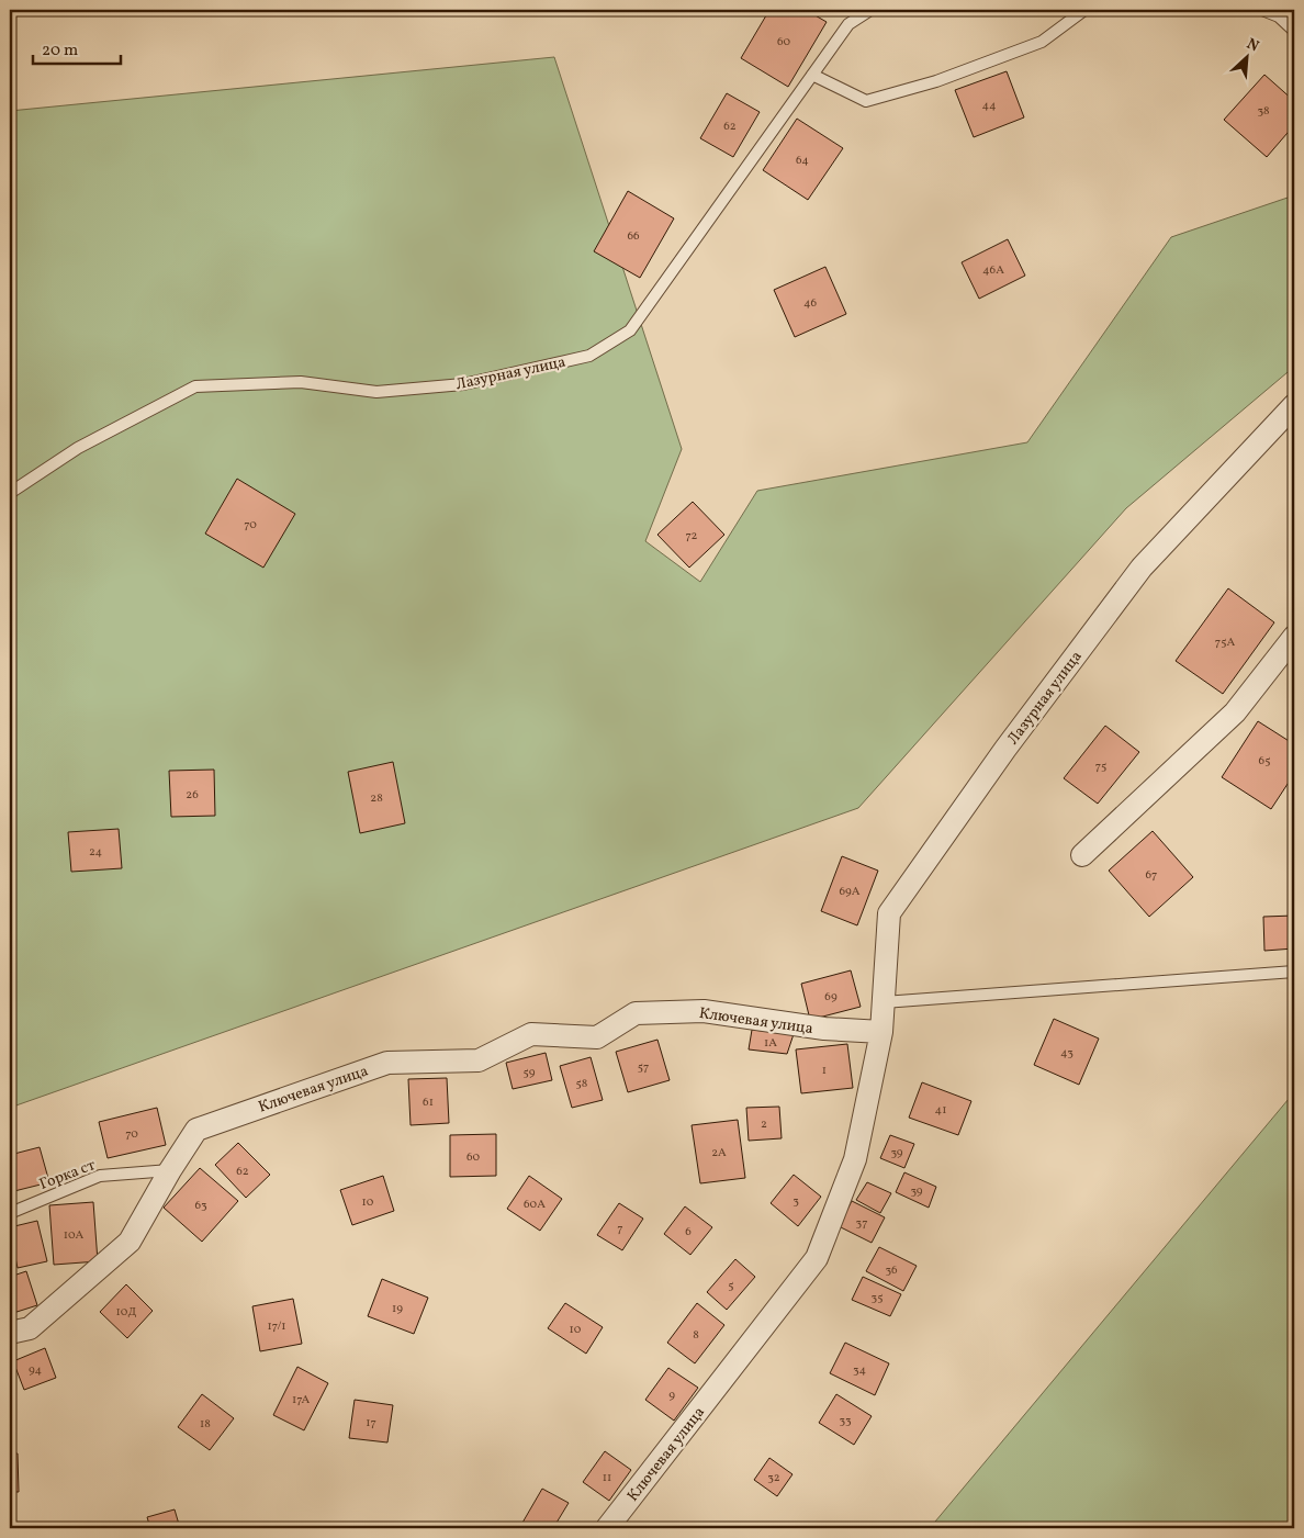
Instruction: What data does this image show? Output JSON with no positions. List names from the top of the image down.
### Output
{
  "streets": {
    "street": ["Лазурная улица", "Ключевая улица"],
    "lane": ["Горка ст"]
  },
  "crossings": [
    ["Лазурная улица", "Ключевая улица"],
    ["Ключевая улица", "Горка ст"]
  ],
  "house_numbers": [
    "60",
    "44",
    "38",
    "62",
    "64",
    "66",
    "46А",
    "46",
    "70",
    "72",
    "75А",
    "65",
    "75",
    "26",
    "28",
    "24",
    "67",
    "69А",
    "69",
    "1А",
    "43",
    "57",
    "1",
    "59",
    "58",
    "61",
    "41",
    "2",
    "70",
    "2А",
    "39",
    "60",
    "62",
    "39",
    "3",
    "10",
    "60А",
    "63",
    "37",
    "7",
    "6",
    "10А",
    "36",
    "5",
    "35",
    "19",
    "10Д",
    "17/1",
    "10",
    "8",
    "94",
    "34",
    "9",
    "17А",
    "33",
    "17",
    "18",
    "11",
    "32"
  ],
  "scale_bar": "20 m",
  "north": "top right"
}
